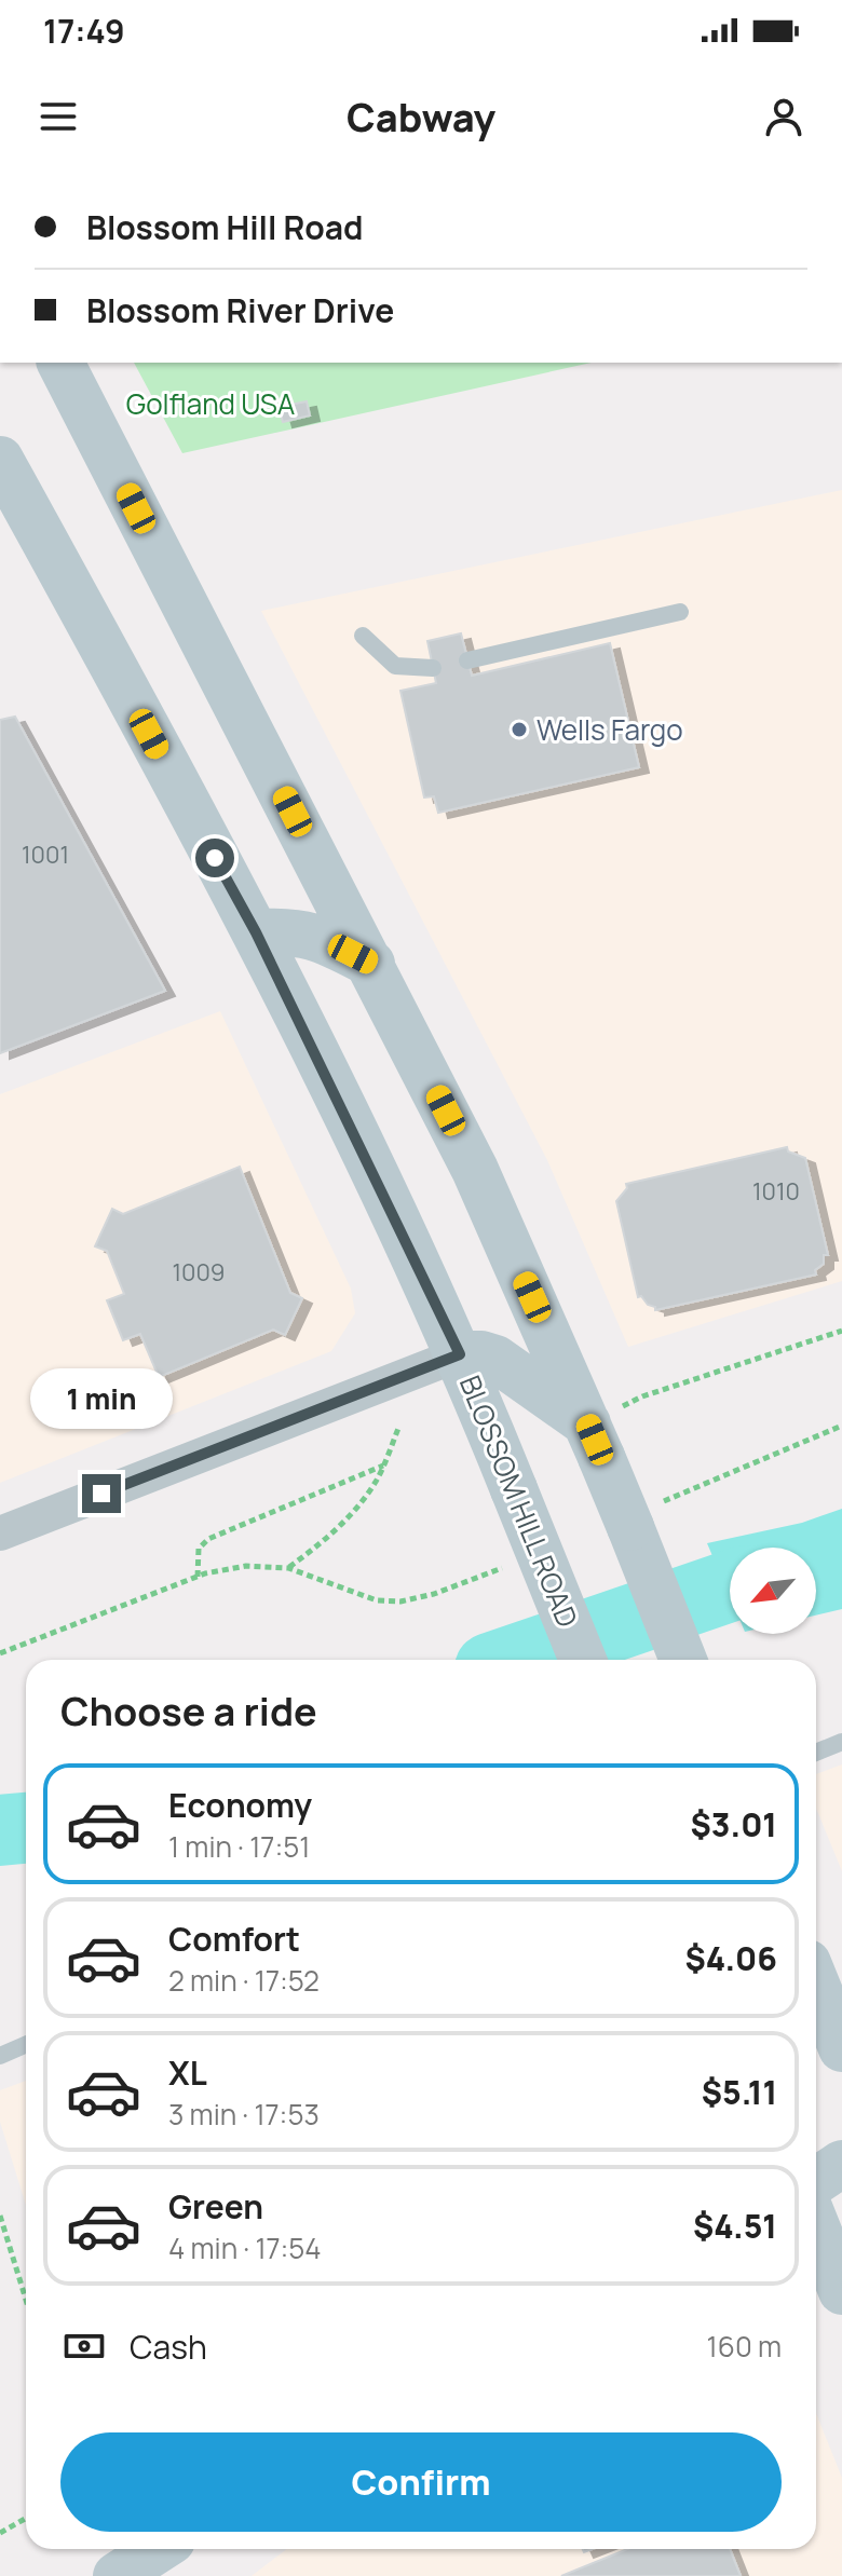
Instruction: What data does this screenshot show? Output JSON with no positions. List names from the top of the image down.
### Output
{
  "streets": {
    "main road": ["BLOSSOM HILL ROAD"]
  },
  "parks": ["Golfland USA"],
  "places": ["Wells Fargo"],
  "house_numbers": ["1001", "1010", "1009"],
  "north": "bottom left",
  "page": {
    "status": "17:49",
    "header": "Cabway",
    "banner": ["Blossom Hill Road", "Blossom River Drive"],
    "bubble": "1 min",
    "heading": "Choose a ride",
    "list": [
      {
        "name": "Economy",
        "note": "1 min · 17:51",
        "value": "$3.01"
      },
      {
        "name": "Comfort",
        "note": "2 min · 17:52",
        "value": "$4.06"
      },
      {
        "name": "XL",
        "note": "3 min · 17:53",
        "value": "$5.11"
      },
      {
        "name": "Green",
        "note": "4 min · 17:54",
        "value": "$4.51"
      }
    ],
    "pay": ["Cash", "160 m"],
    "buttons": "Confirm"
  }
}
